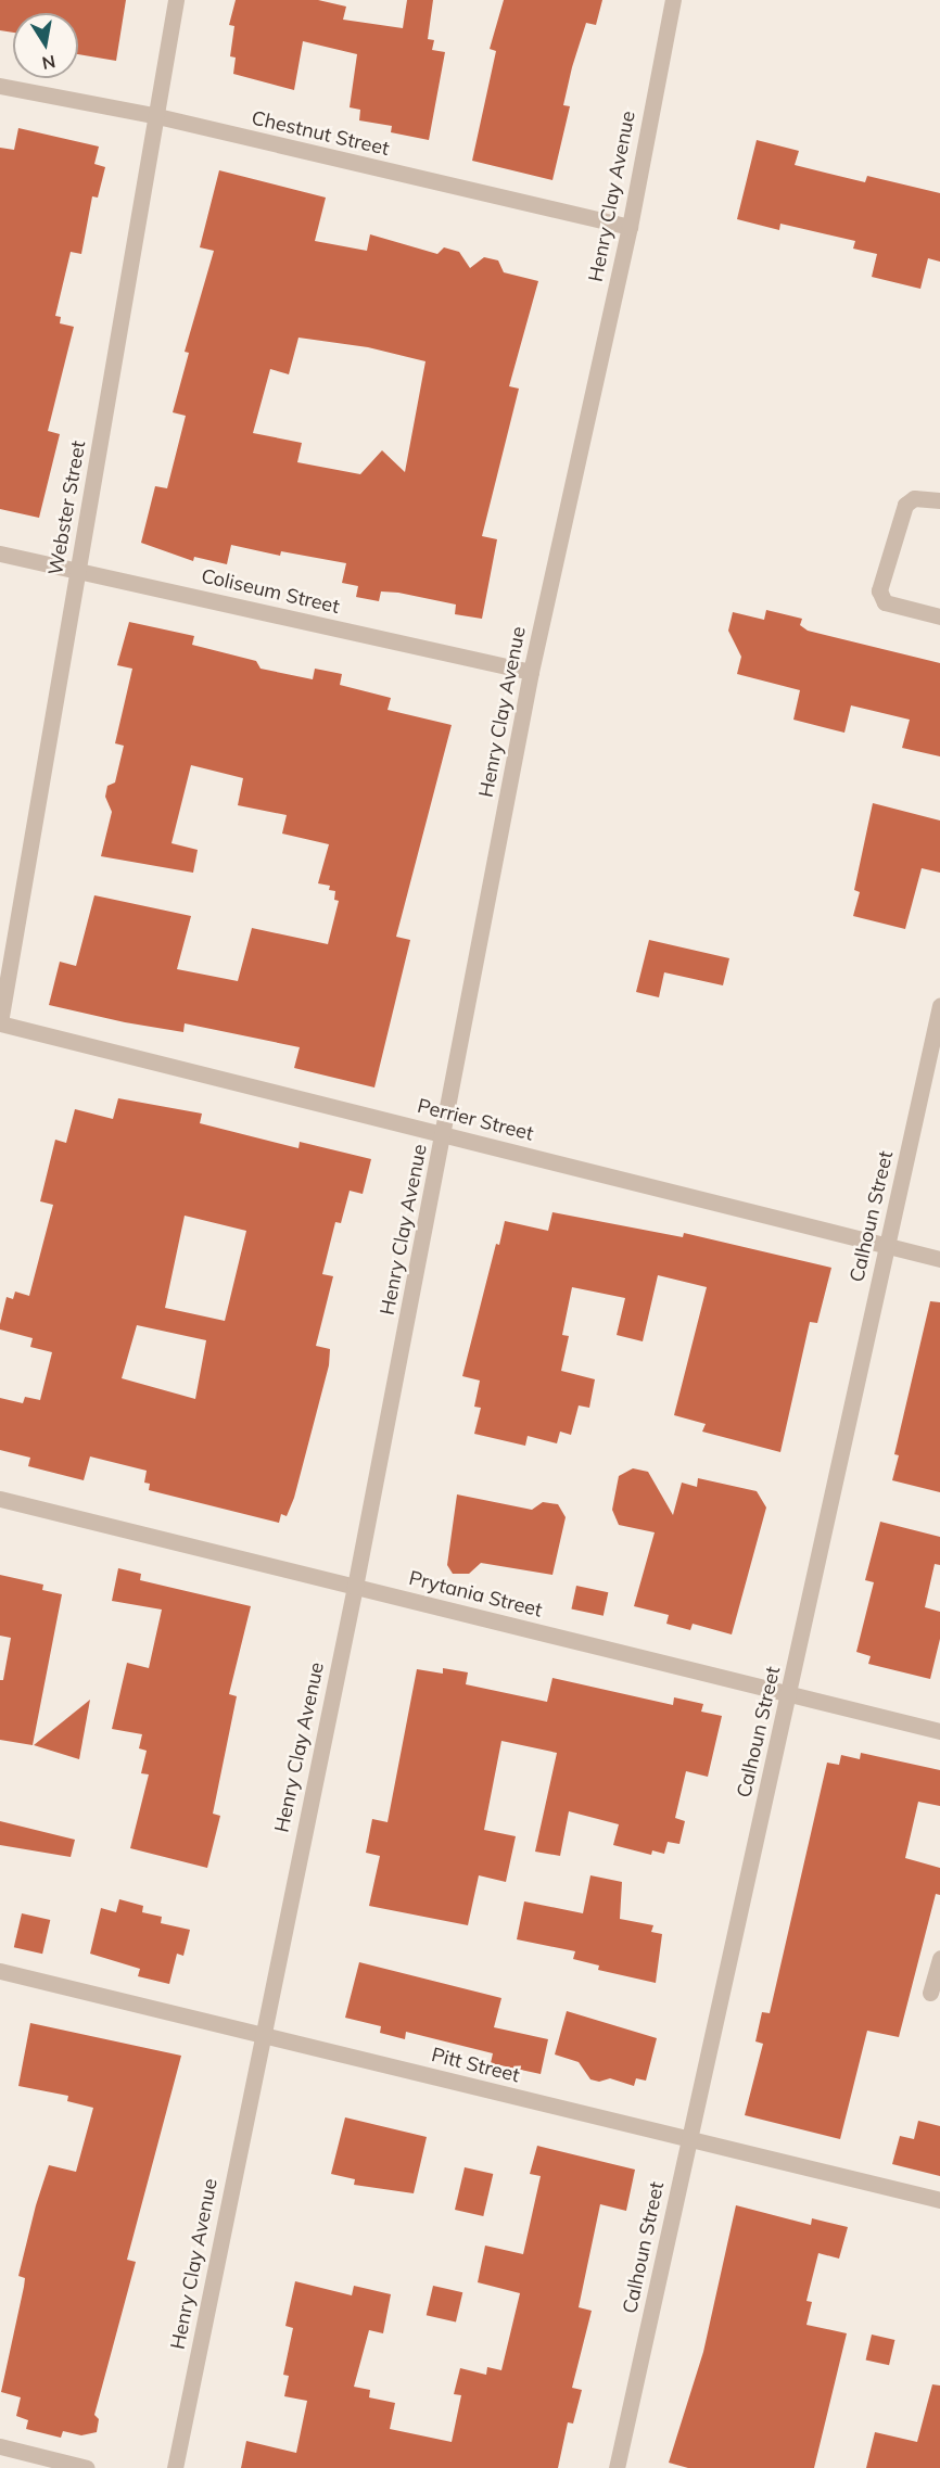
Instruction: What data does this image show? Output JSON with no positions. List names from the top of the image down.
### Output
{
  "streets": {
    "street": [
      "Chestnut Street",
      "Henry Clay Avenue",
      "Webster Street",
      "Coliseum Street",
      "Perrier Street",
      "Calhoun Street",
      "Prytania Street",
      "Pitt Street"
    ]
  },
  "crossings": [
    ["Chestnut Street", "Henry Clay Avenue"],
    ["Chestnut Street", "Webster Street"],
    ["Henry Clay Avenue", "Coliseum Street"],
    ["Henry Clay Avenue", "Perrier Street"],
    ["Henry Clay Avenue", "Prytania Street"],
    ["Henry Clay Avenue", "Pitt Street"],
    ["Webster Street", "Coliseum Street"],
    ["Webster Street", "Perrier Street"],
    ["Perrier Street", "Calhoun Street"],
    ["Calhoun Street", "Prytania Street"],
    ["Calhoun Street", "Pitt Street"]
  ],
  "north": "bottom"
}
